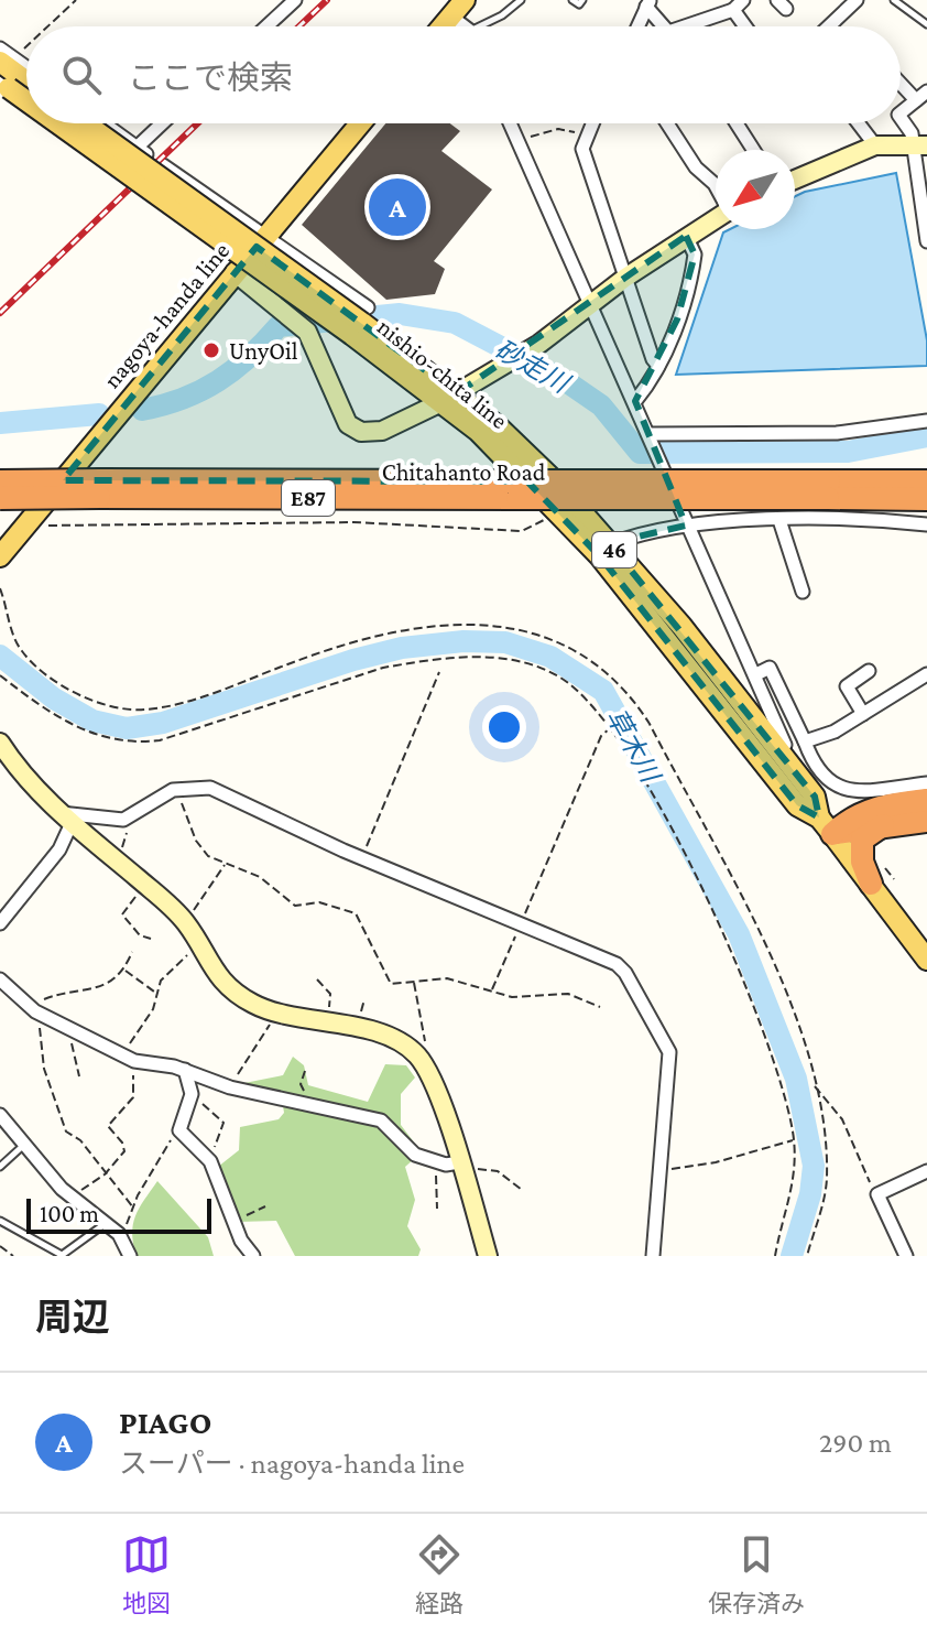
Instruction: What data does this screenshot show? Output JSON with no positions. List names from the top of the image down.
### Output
{
  "streets": {
    "highway": ["Chitahanto Road", "E87"],
    "main road": ["nagoya-handa line", "nishio-chita line", "46"]
  },
  "water": ["砂走川", "草木川"],
  "places": ["UnyOil"],
  "scale_bar": "100 m",
  "north": "bottom left",
  "page": {
    "search": "ここで検索",
    "pins": "A",
    "scale": "100 m",
    "heading": "周辺",
    "list": [
      {
        "mark": "A",
        "name": "PIAGO",
        "note": "スーパー · nagoya-handa line",
        "value": "290 m"
      }
    ],
    "nav": ["地図", "経路", "保存済み"]
  }
}
